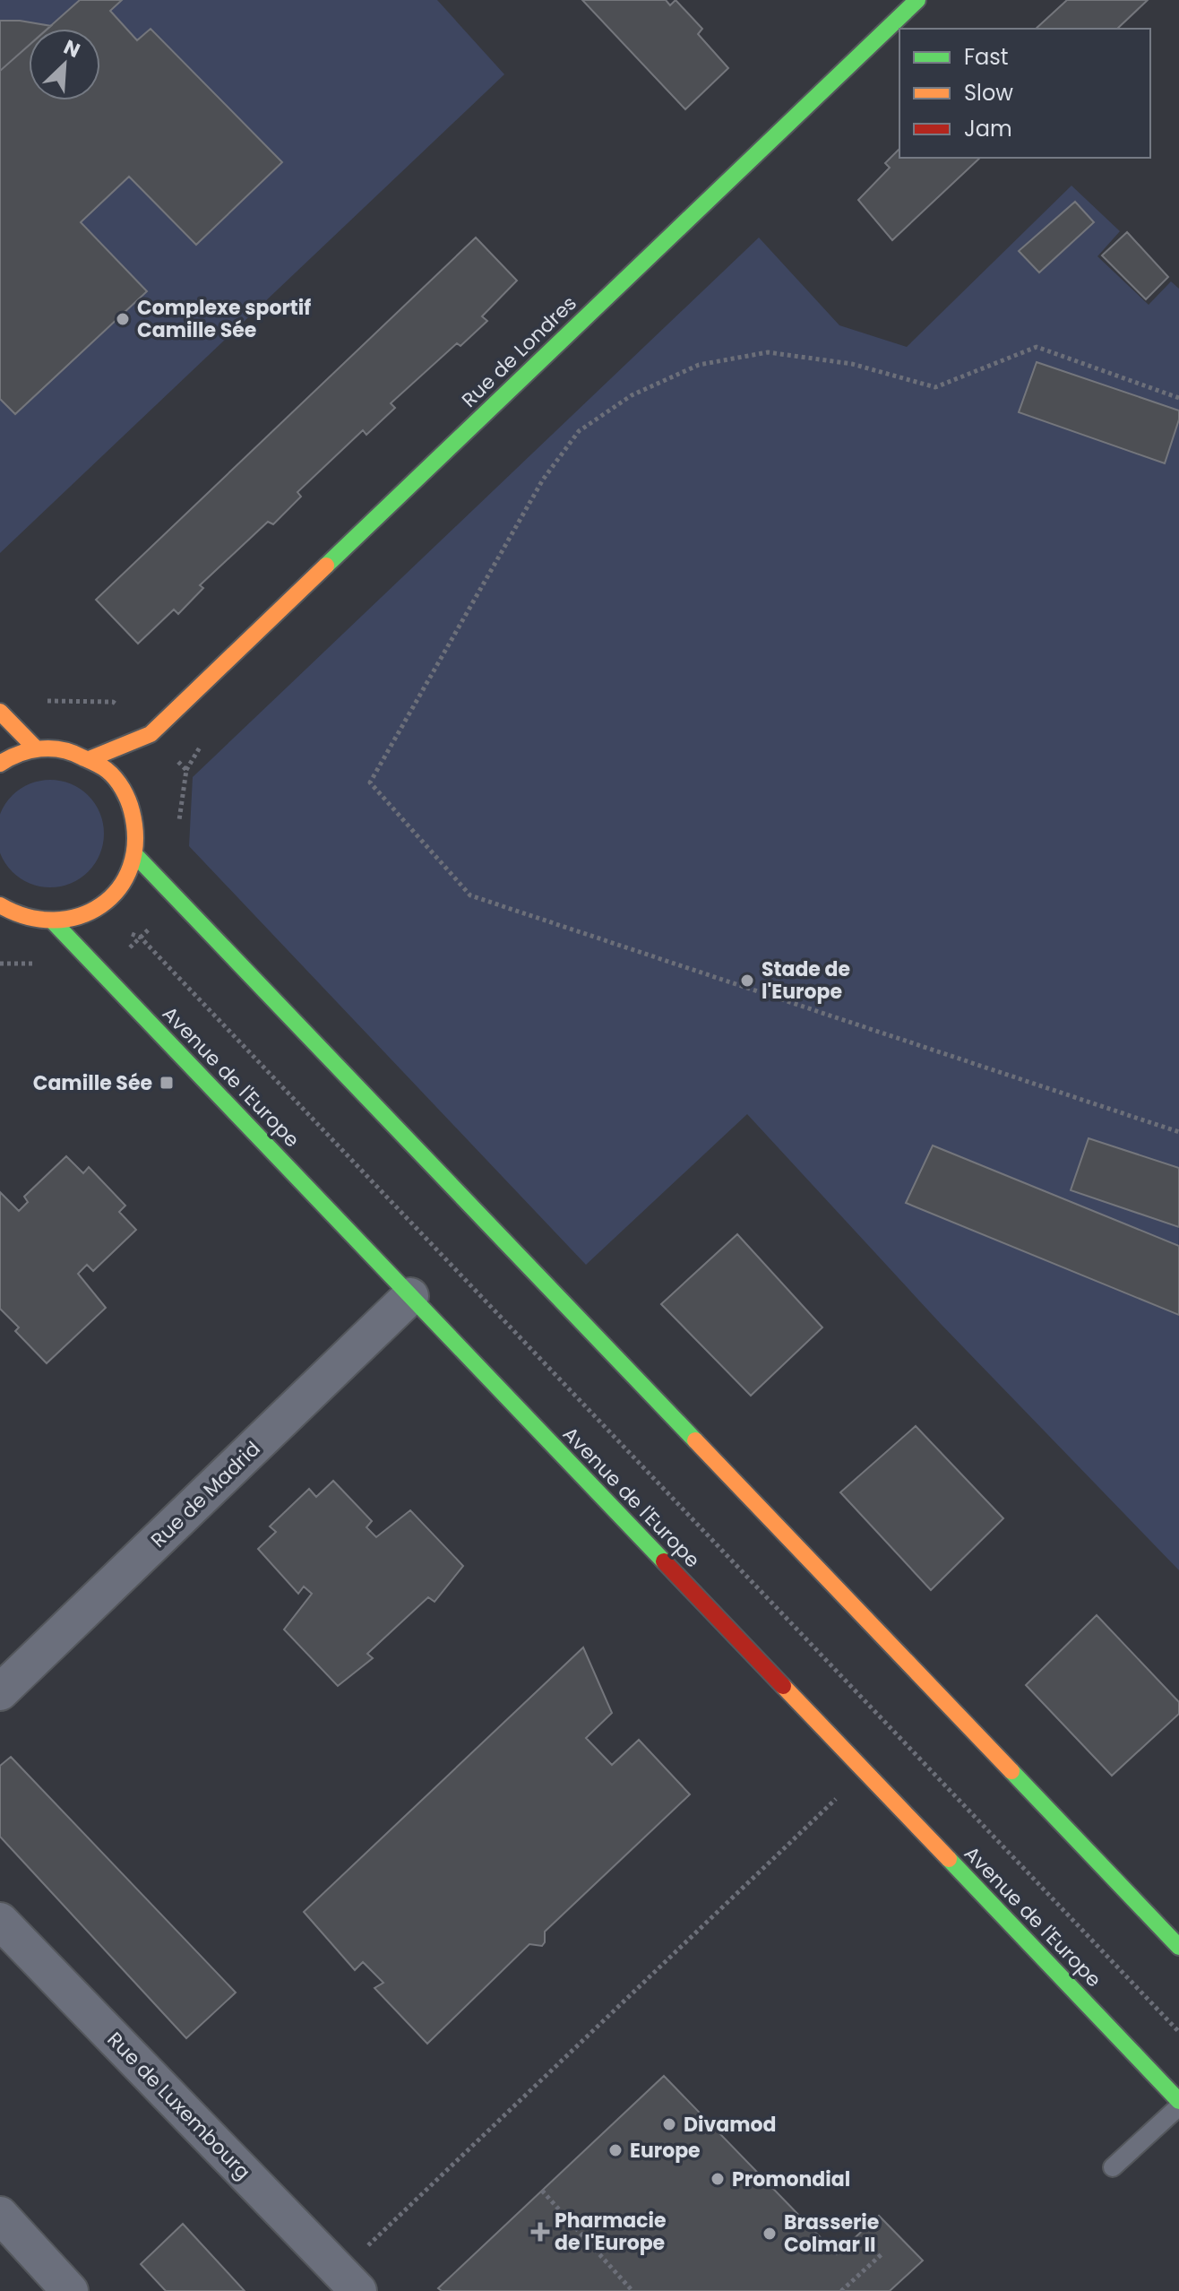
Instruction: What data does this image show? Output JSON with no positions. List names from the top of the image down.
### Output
{
  "streets": {
    "main road": ["Rue de Londres", "Avenue de l'Europe"],
    "street": ["Rue de Madrid", "Rue de Luxembourg"]
  },
  "crossings": [
    ["Avenue de l'Europe", "Rue de Madrid"]
  ],
  "places": {
    "other": [
      "Complexe sportif Camille Sée",
      "Stade de l'Europe",
      "Divamod",
      "Europe",
      "Promondial",
      "Brasserie Colmar II"
    ],
    "transit": ["Camille Sée"],
    "health": ["Pharmacie de l'Europe"]
  },
  "legend": ["Fast", "Slow", "Jam"],
  "north": "top right"
}
